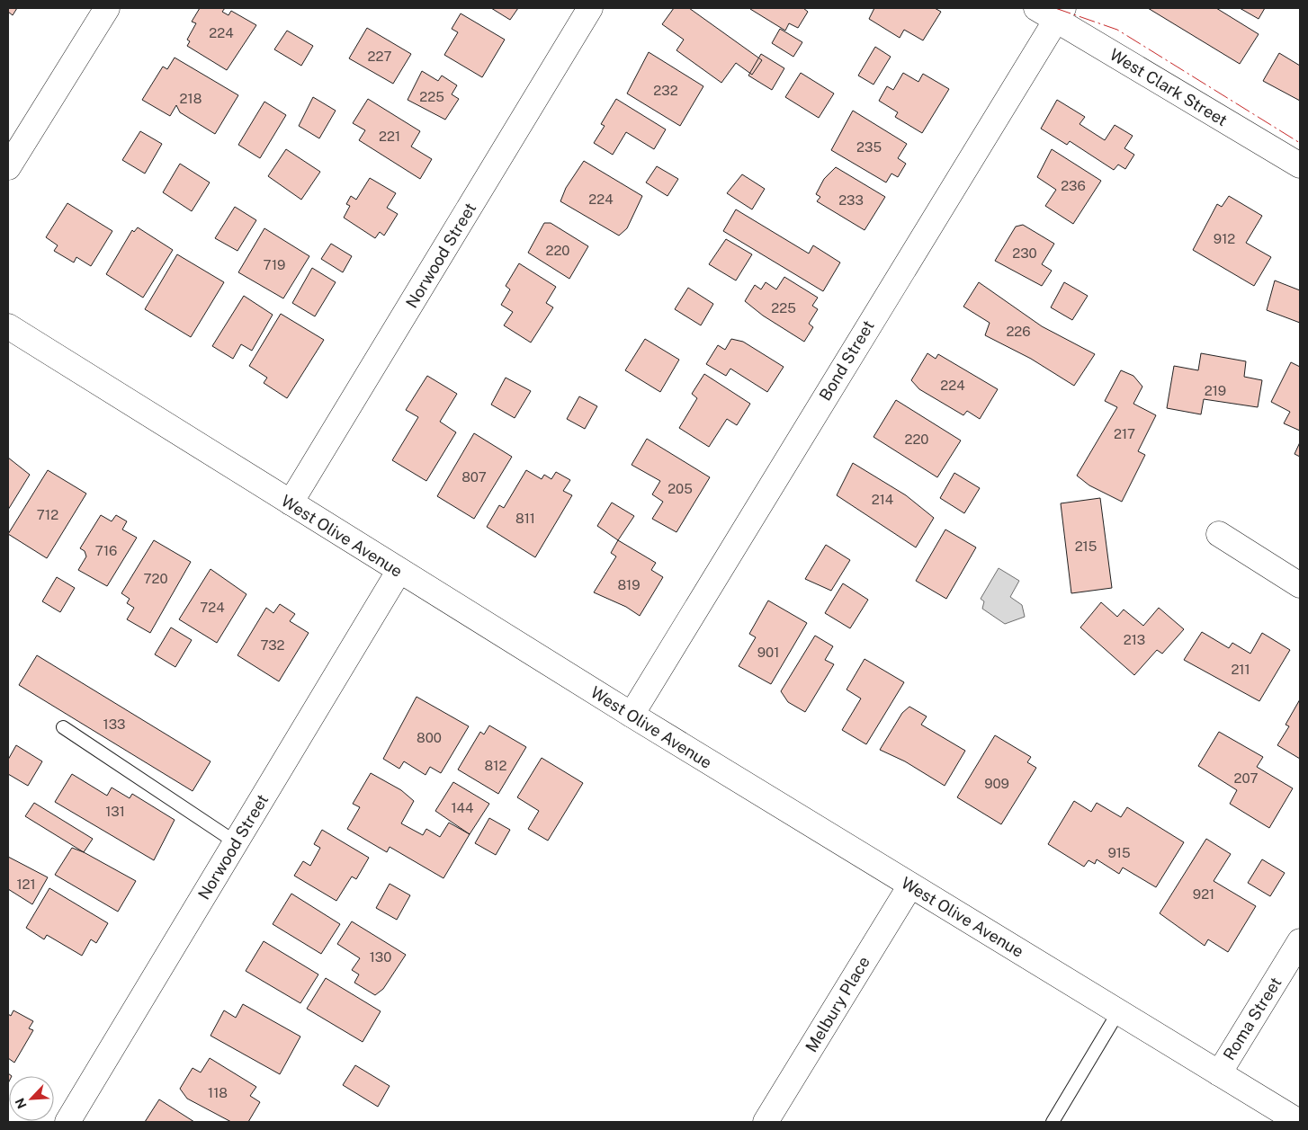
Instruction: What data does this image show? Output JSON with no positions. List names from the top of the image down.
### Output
{
  "streets": {
    "street": [
      "West Clark Street",
      "Norwood Street",
      "Bond Street",
      "West Olive Avenue",
      "Melbury Place",
      "Roma Street"
    ]
  },
  "crossings": [
    ["West Clark Street", "Bond Street"],
    ["Norwood Street", "West Olive Avenue"],
    ["Bond Street", "West Olive Avenue"],
    ["West Olive Avenue", "Melbury Place"],
    ["West Olive Avenue", "Roma Street"]
  ],
  "house_numbers": [
    "224",
    "227",
    "232",
    "225",
    "218",
    "221",
    "235",
    "236",
    "224",
    "233",
    "912",
    "220",
    "230",
    "719",
    "225",
    "226",
    "224",
    "219",
    "217",
    "220",
    "807",
    "205",
    "214",
    "712",
    "811",
    "215",
    "716",
    "720",
    "819",
    "724",
    "213",
    "732",
    "901",
    "211",
    "133",
    "800",
    "812",
    "207",
    "909",
    "144",
    "131",
    "915",
    "121",
    "921",
    "130",
    "118"
  ],
  "north": "bottom left"
}
